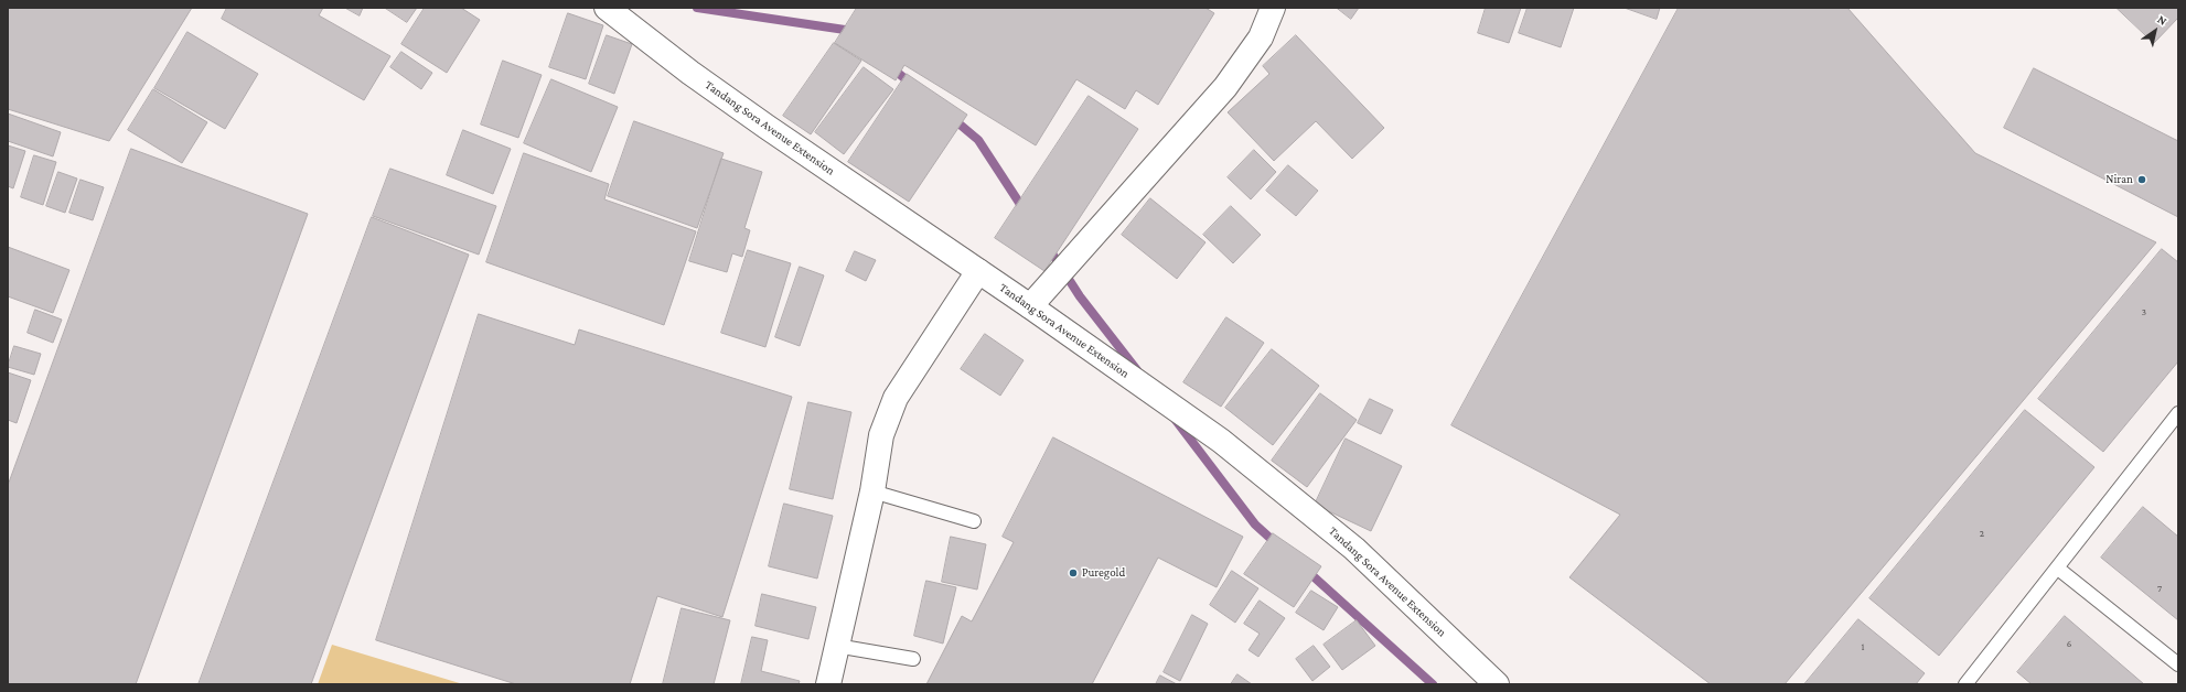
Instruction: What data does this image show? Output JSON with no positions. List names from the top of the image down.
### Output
{
  "streets": {
    "main road": ["Tandang Sora Avenue Extension"]
  },
  "places": ["Niran", "Puregold"],
  "house_numbers": [
    "3",
    "2",
    "7",
    "6",
    "1"
  ],
  "north": "top right"
}
